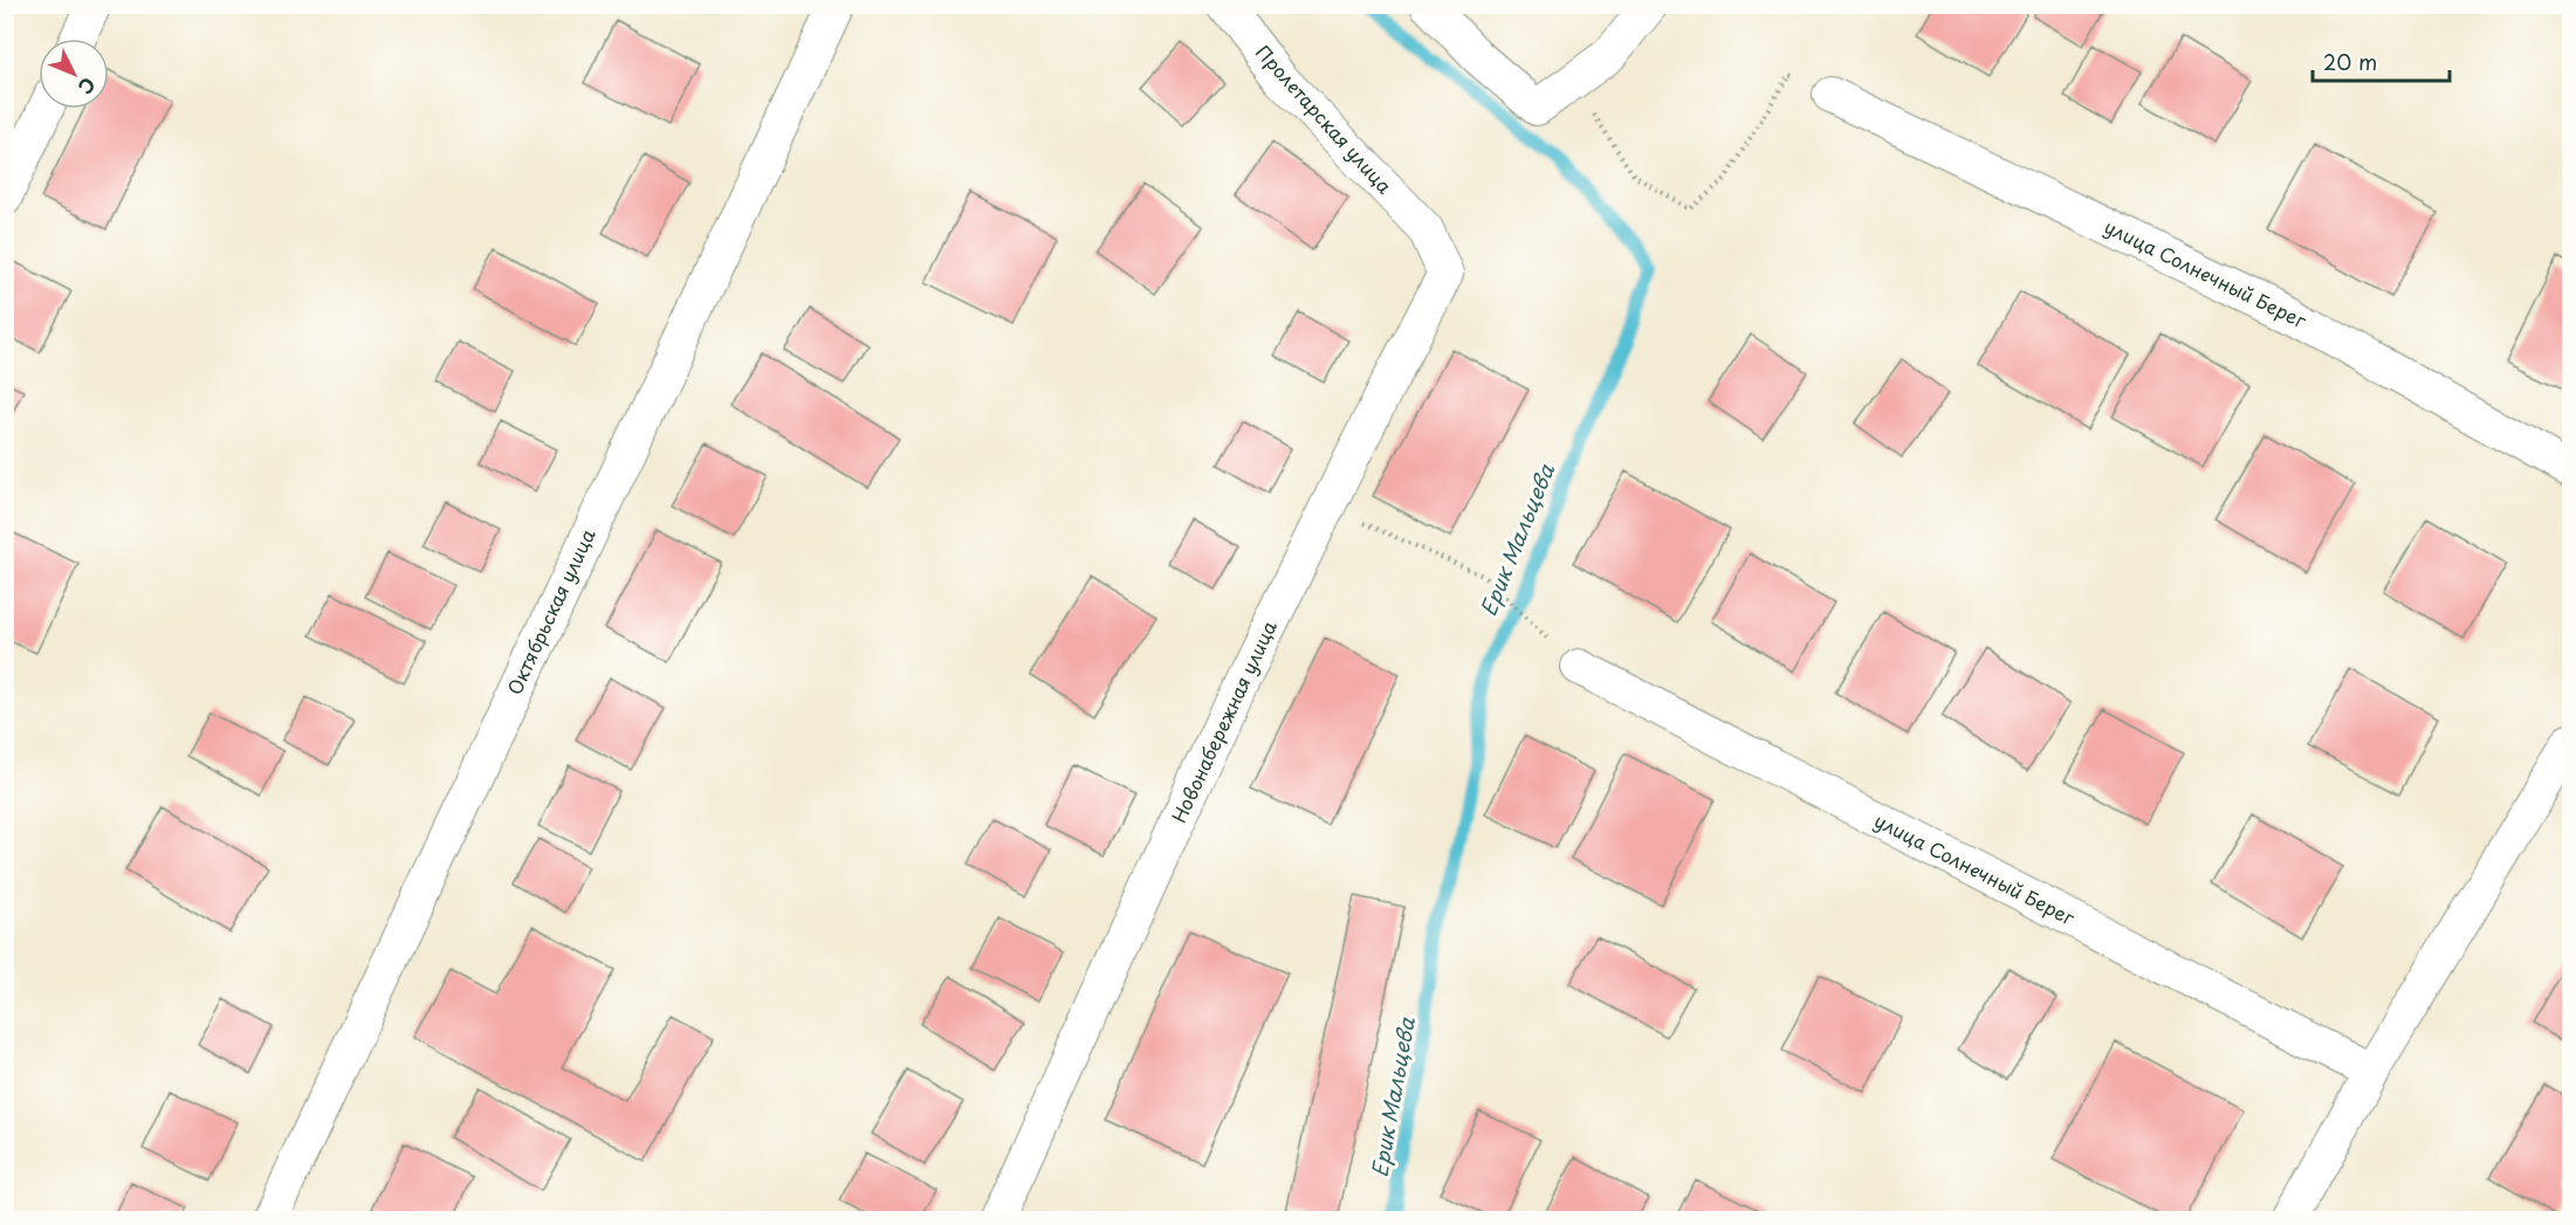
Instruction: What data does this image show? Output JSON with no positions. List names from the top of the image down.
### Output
{
  "streets": {
    "street": [
      "Пролетарская улица",
      "улица Солнечный Берег",
      "Октябрьская улица",
      "Новонабережная улица"
    ]
  },
  "crossings": [
    ["Пролетарская улица", "Новонабережная улица"]
  ],
  "water": ["Ерик Мальцева"],
  "scale_bar": "20 m",
  "north": "bottom right"
}
